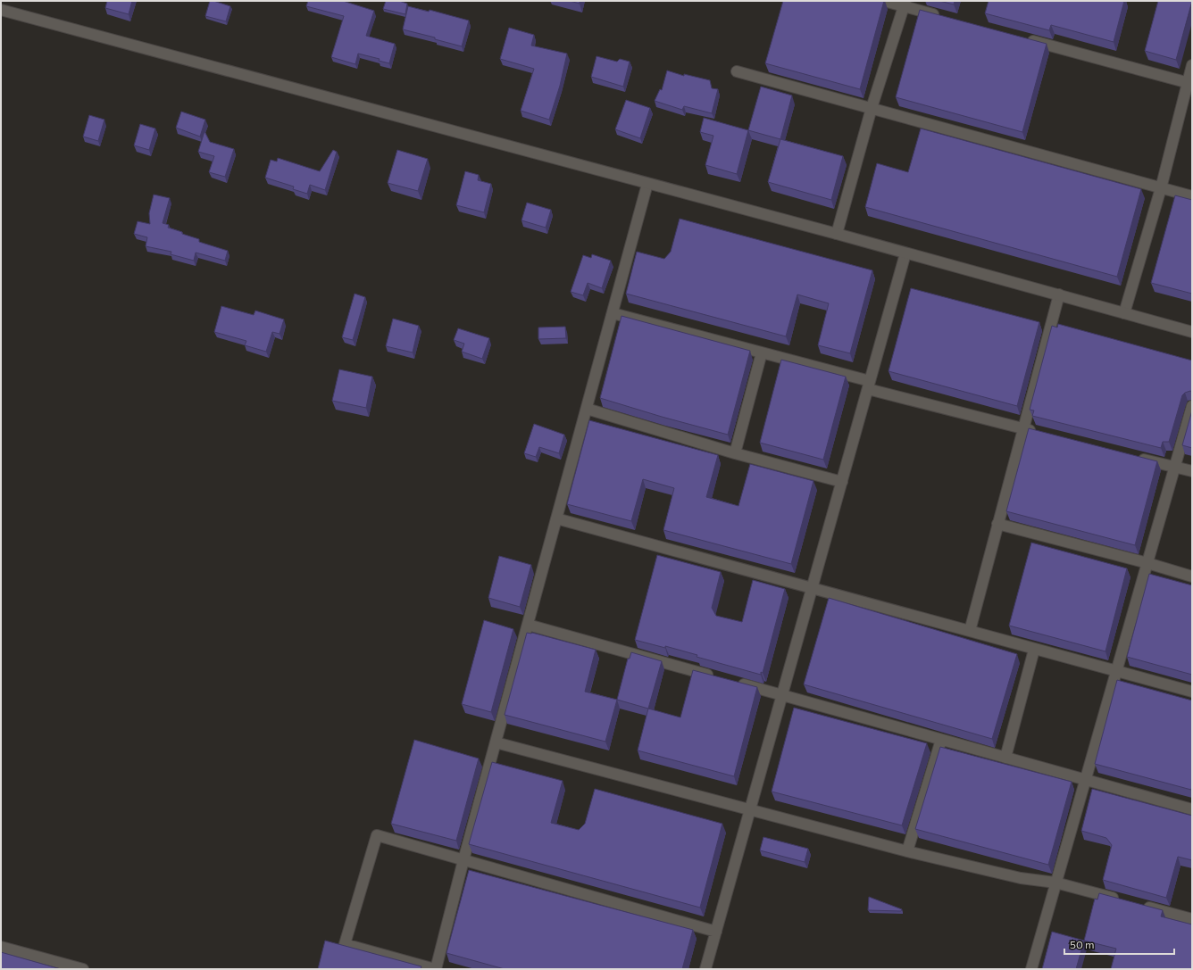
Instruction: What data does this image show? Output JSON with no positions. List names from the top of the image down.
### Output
{
  "scale_bar": "50 m"
}
